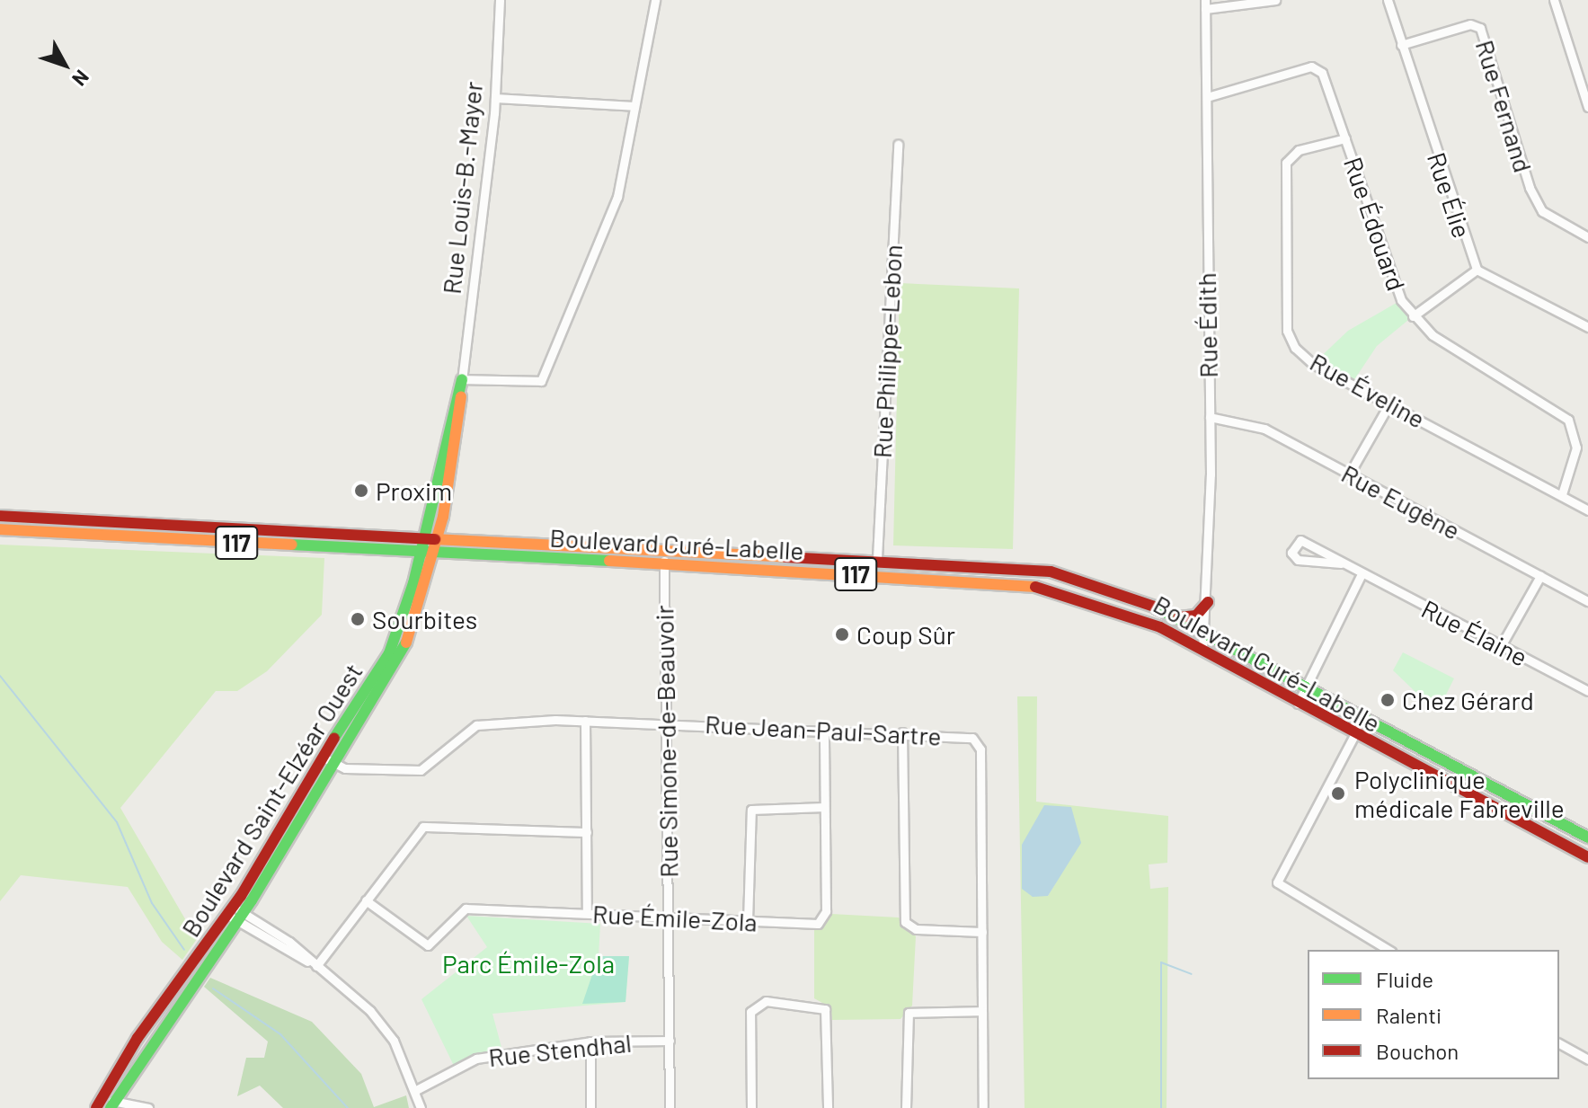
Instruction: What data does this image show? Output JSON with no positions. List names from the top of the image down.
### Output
{
  "streets": {
    "main road": [
      "Rue Louis-B.-Mayer",
      "117",
      "Boulevard Curé-Labelle",
      "Boulevard Saint-Elzéar Ouest"
    ],
    "street": [
      "Rue Fernand",
      "Rue Élie",
      "Rue Édouard",
      "Rue Édith",
      "Rue Philippe-Lebon",
      "Rue Éveline",
      "Rue Eugène",
      "Rue Élaine",
      "Rue Jean-Paul-Sartre",
      "Rue Simone-de-Beauvoir",
      "Rue Émile-Zola",
      "Rue Stendhal"
    ]
  },
  "crossings": [
    ["Rue Fernand", "Rue Élie"],
    ["Rue Louis-B.-Mayer", "Boulevard Curé-Labelle"],
    ["Rue Louis-B.-Mayer", "Boulevard Saint-Elzéar Ouest"],
    ["Rue Édouard", "Rue Édith"],
    ["Rue Édouard", "Rue Éveline"],
    ["Rue Édith", "Rue Eugène"],
    ["Rue Édith", "Boulevard Curé-Labelle"],
    ["Rue Philippe-Lebon", "Boulevard Curé-Labelle"],
    ["Boulevard Curé-Labelle", "Rue Simone-de-Beauvoir"],
    ["Boulevard Curé-Labelle", "Boulevard Saint-Elzéar Ouest"],
    ["Rue Jean-Paul-Sartre", "Rue Simone-de-Beauvoir"],
    ["Rue Jean-Paul-Sartre", "Boulevard Saint-Elzéar Ouest"],
    ["Rue Jean-Paul-Sartre", "Rue Émile-Zola"],
    ["Rue Simone-de-Beauvoir", "Rue Émile-Zola"],
    ["Rue Simone-de-Beauvoir", "Rue Stendhal"]
  ],
  "parks": ["Parc Émile-Zola"],
  "places": [
    "Proxim",
    "Sourbites",
    "Coup Sûr",
    "Chez Gérard",
    "Polyclinique médicale Fabreville"
  ],
  "legend": ["Fluide", "Ralenti", "Bouchon"],
  "north": "bottom right"
}
